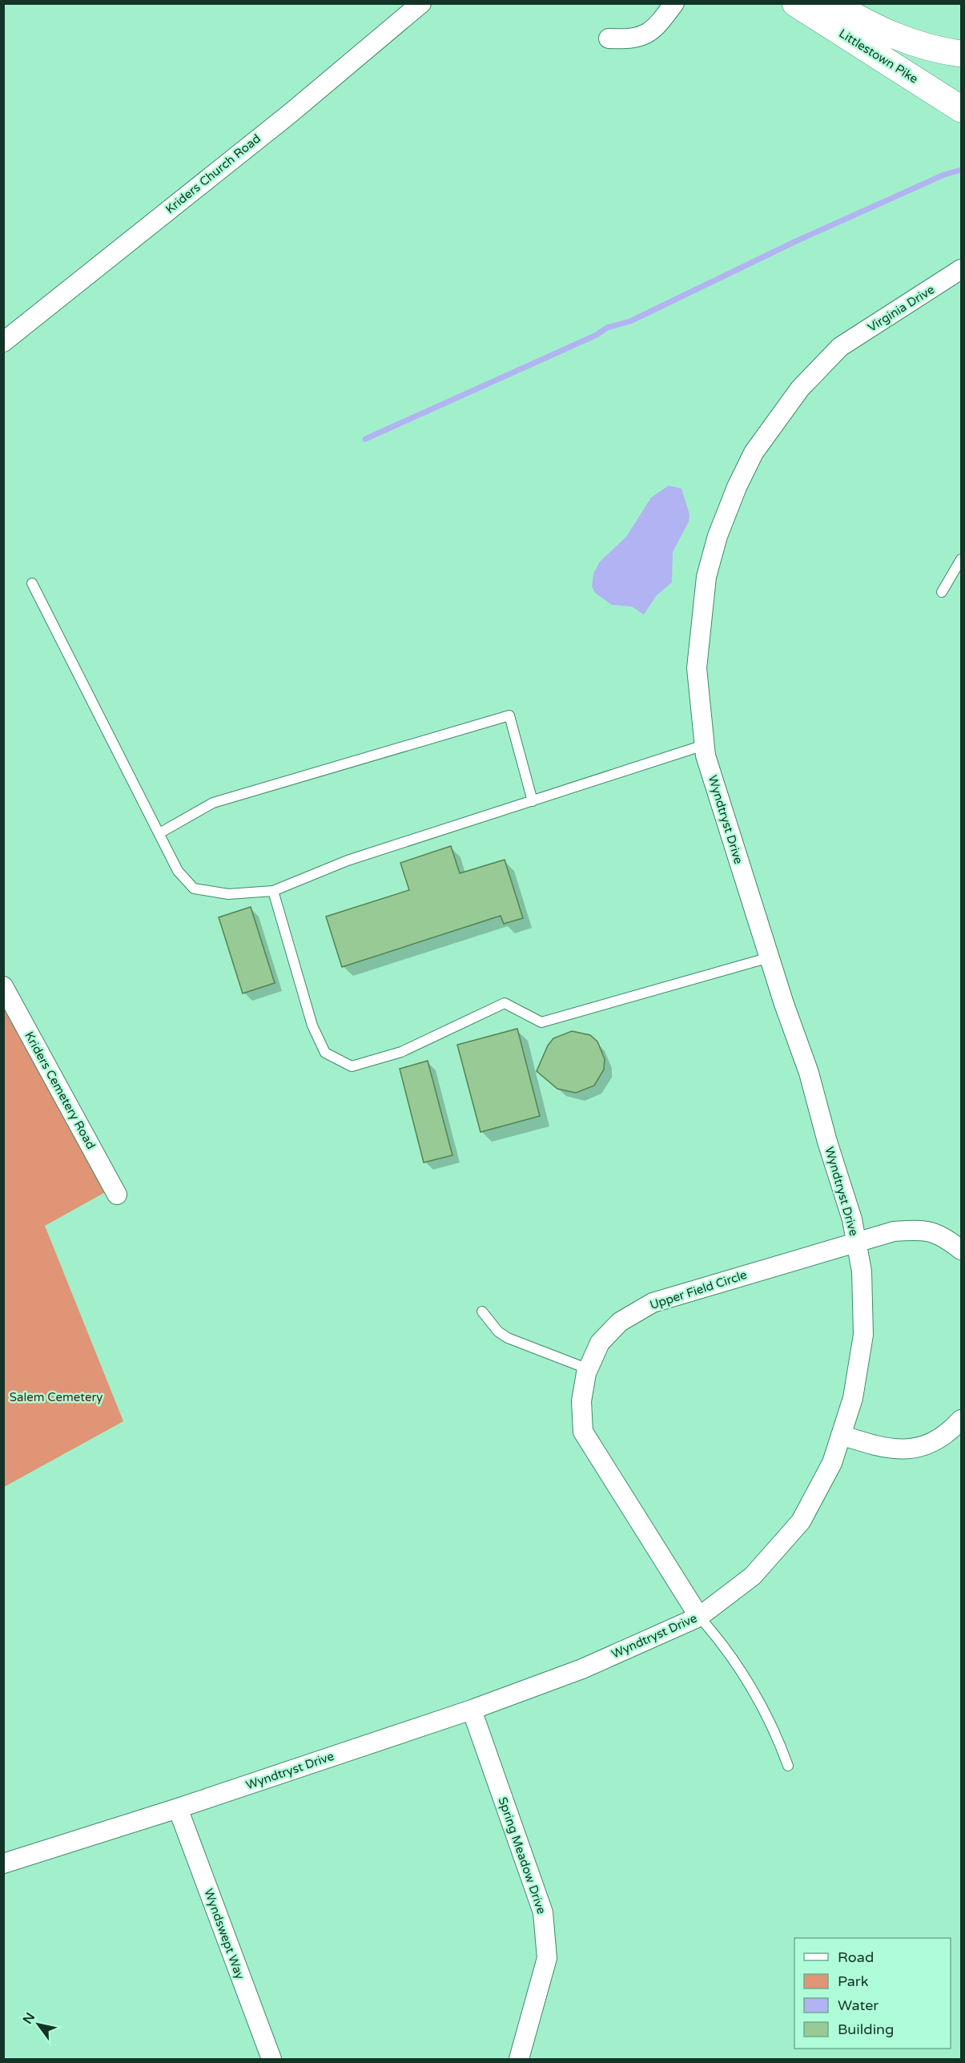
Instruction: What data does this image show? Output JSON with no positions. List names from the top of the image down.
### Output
{
  "streets": {
    "highway": ["Littlestown Pike"],
    "street": [
      "Kriders Church Road",
      "Virginia Drive",
      "Wyndtryst Drive",
      "Kriders Cemetery Road",
      "Upper Field Circle",
      "Spring Meadow Drive",
      "Wyndswept Way"
    ]
  },
  "crossings": [
    ["Virginia Drive", "Wyndtryst Drive"],
    ["Wyndtryst Drive", "Upper Field Circle"],
    ["Wyndtryst Drive", "Spring Meadow Drive"],
    ["Wyndtryst Drive", "Wyndswept Way"]
  ],
  "parks": ["Salem Cemetery"],
  "legend": [
    "Road",
    "Park",
    "Water",
    "Building"
  ],
  "north": "top left"
}
